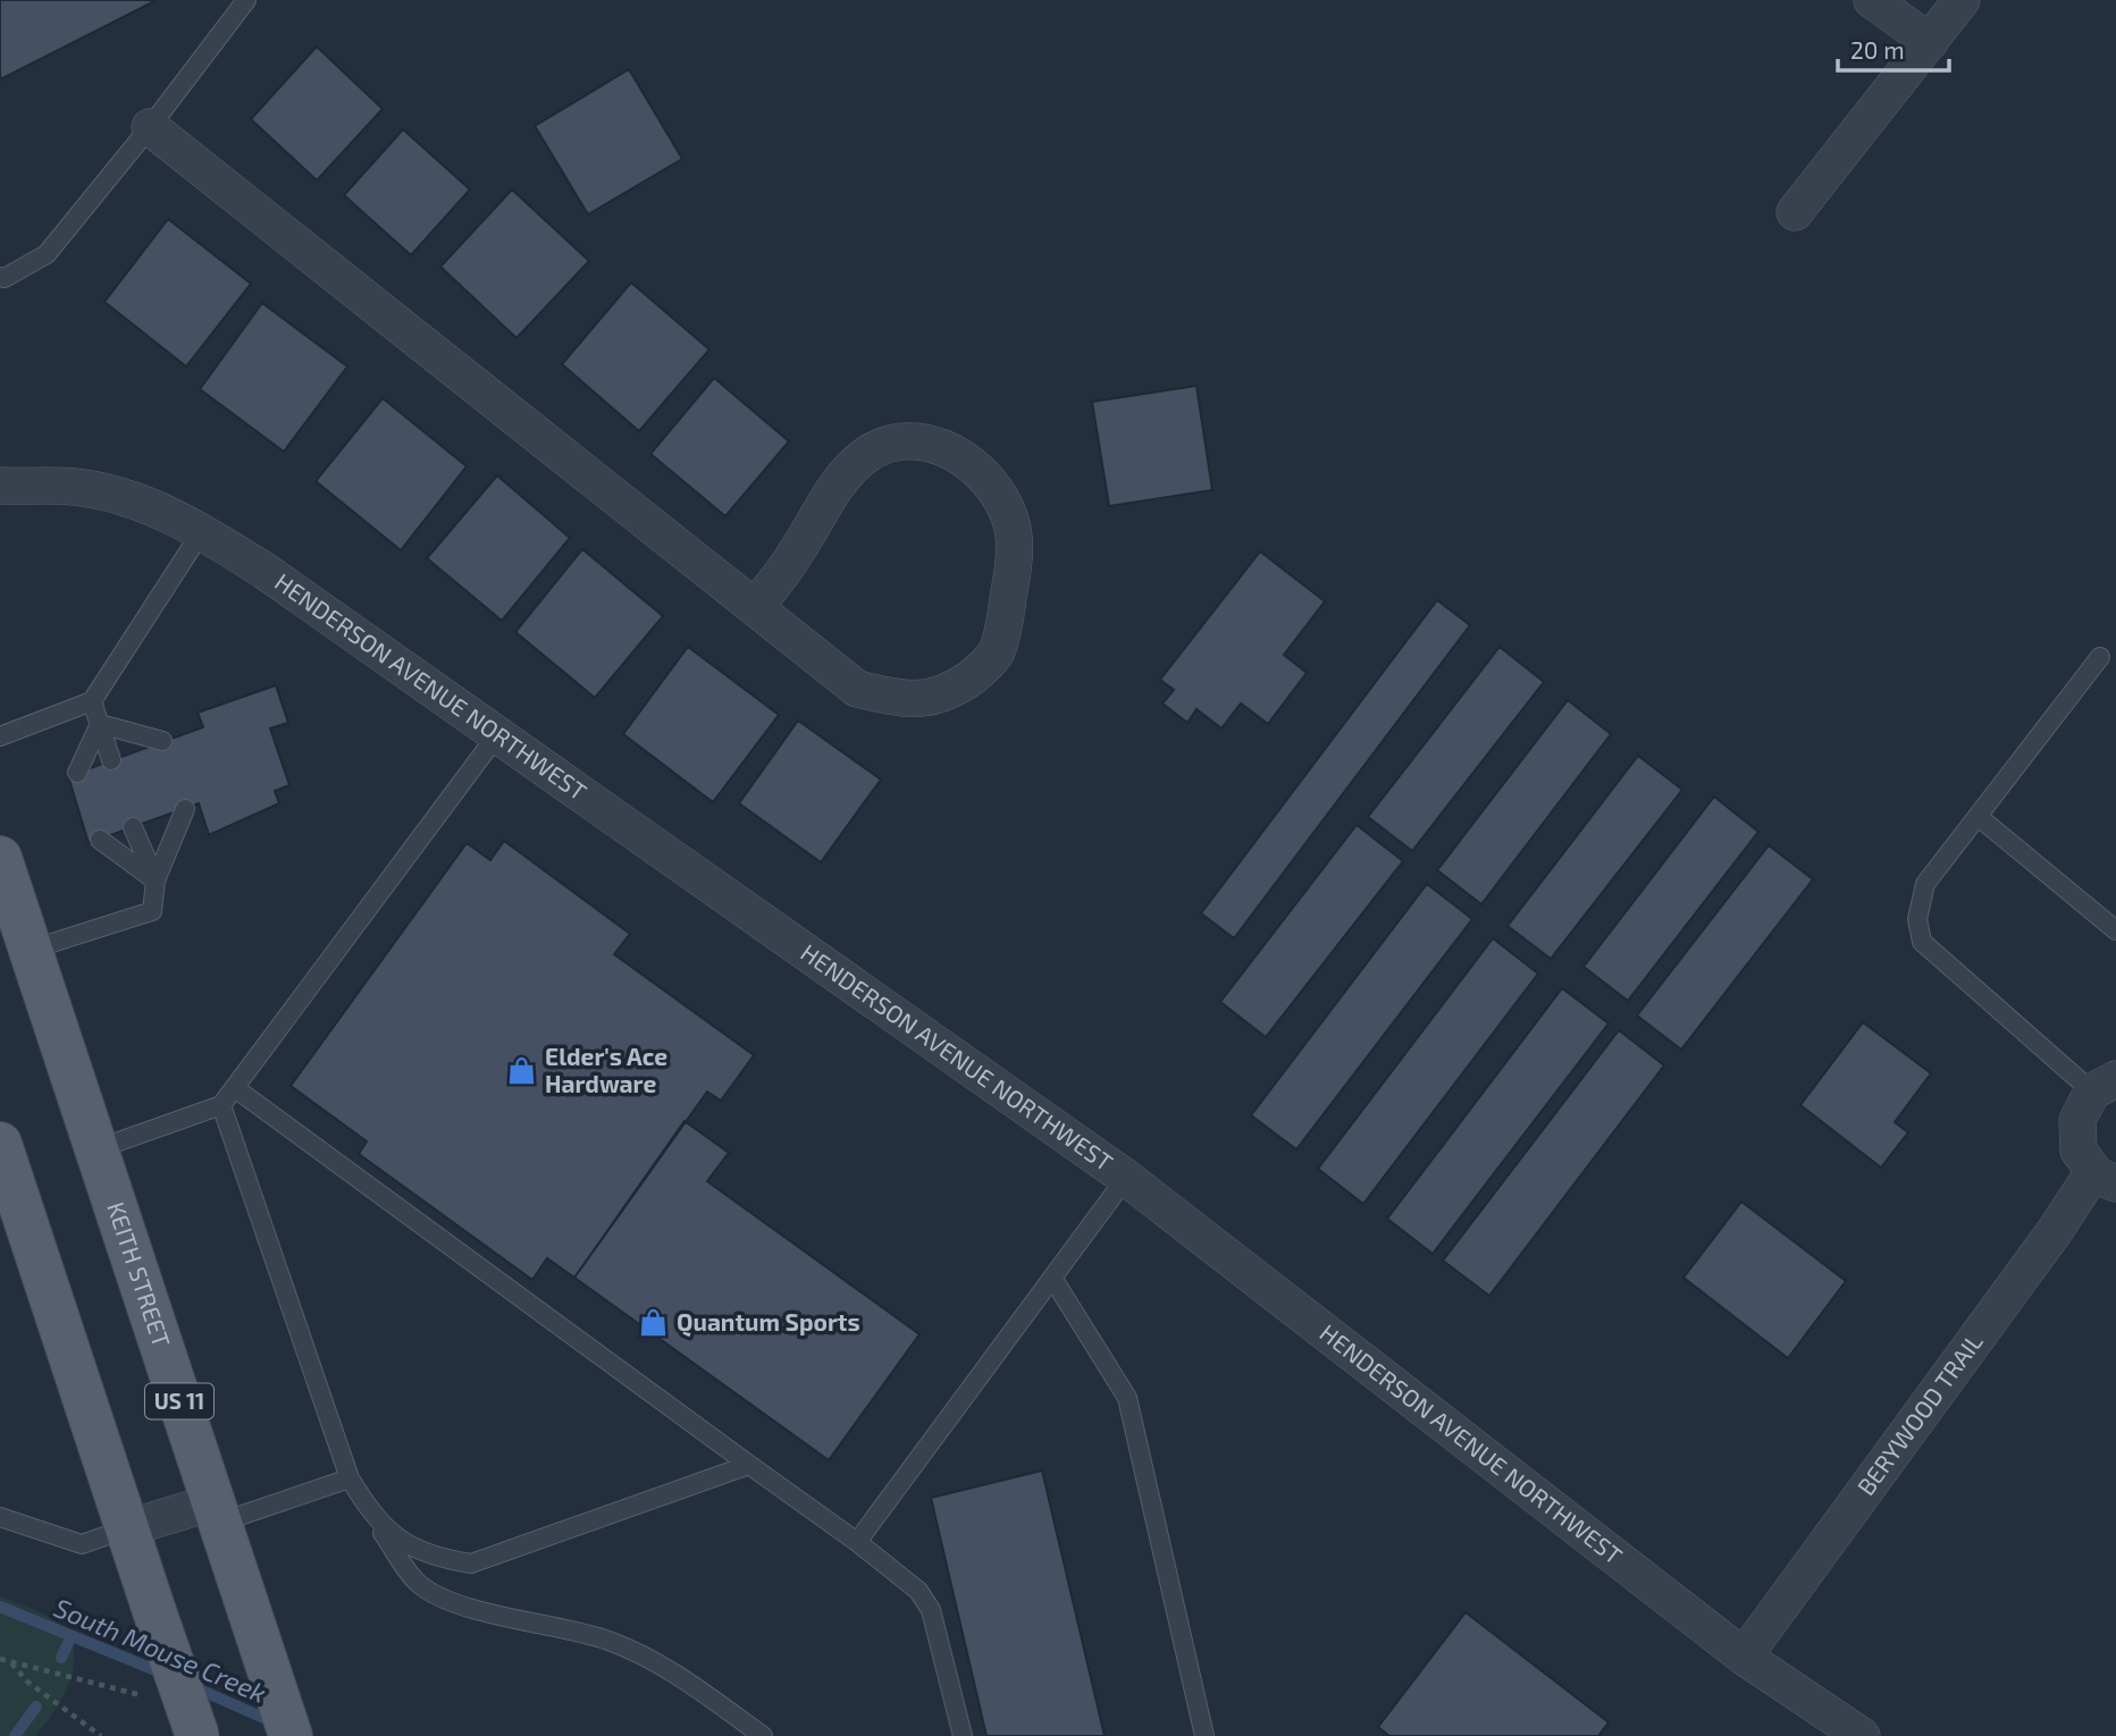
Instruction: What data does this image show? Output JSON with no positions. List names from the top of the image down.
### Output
{
  "streets": {
    "main road": ["KEITH STREET", "US 11"],
    "street": ["HENDERSON AVENUE NORTHWEST", "BERYWOOD TRAIL"]
  },
  "crossings": [
    ["HENDERSON AVENUE NORTHWEST", "BERYWOOD TRAIL"]
  ],
  "water": ["South Mouse Creek"],
  "places": {
    "shop": ["Elder's Ace Hardware", "Quantum Sports"]
  },
  "scale_bar": "20 m"
}
